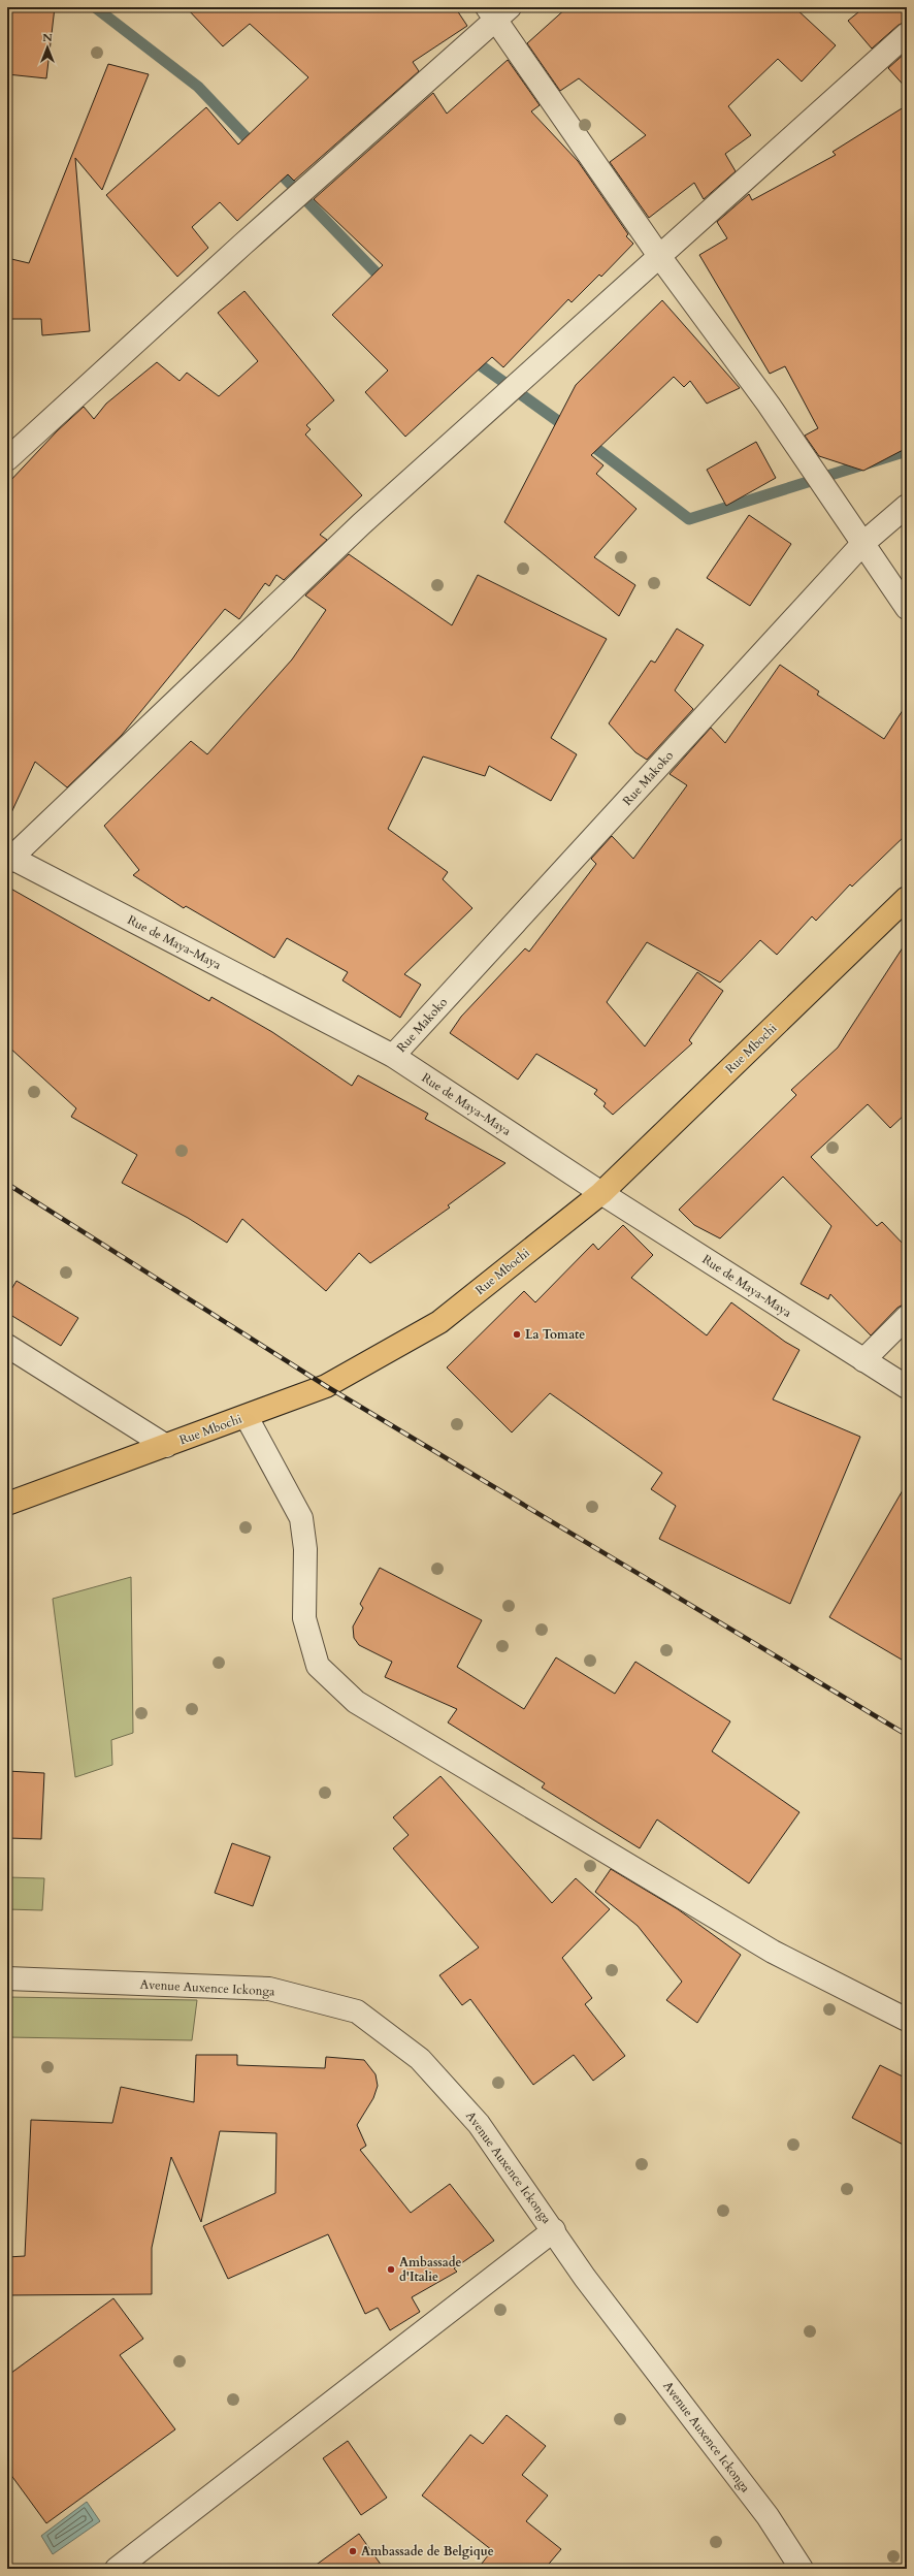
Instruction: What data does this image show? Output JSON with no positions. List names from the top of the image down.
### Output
{
  "streets": {
    "main road": ["Rue Mbochi"],
    "street": ["Rue Makoko", "Rue de Maya-Maya", "Avenue Auxence Ickonga"]
  },
  "crossings": [
    ["Rue Makoko", "Rue de Maya-Maya"],
    ["Rue de Maya-Maya", "Rue Mbochi"]
  ],
  "places": ["La Tomate", "Ambassade d'Italie", "Ambassade de Belgique"],
  "north": "top"
}
